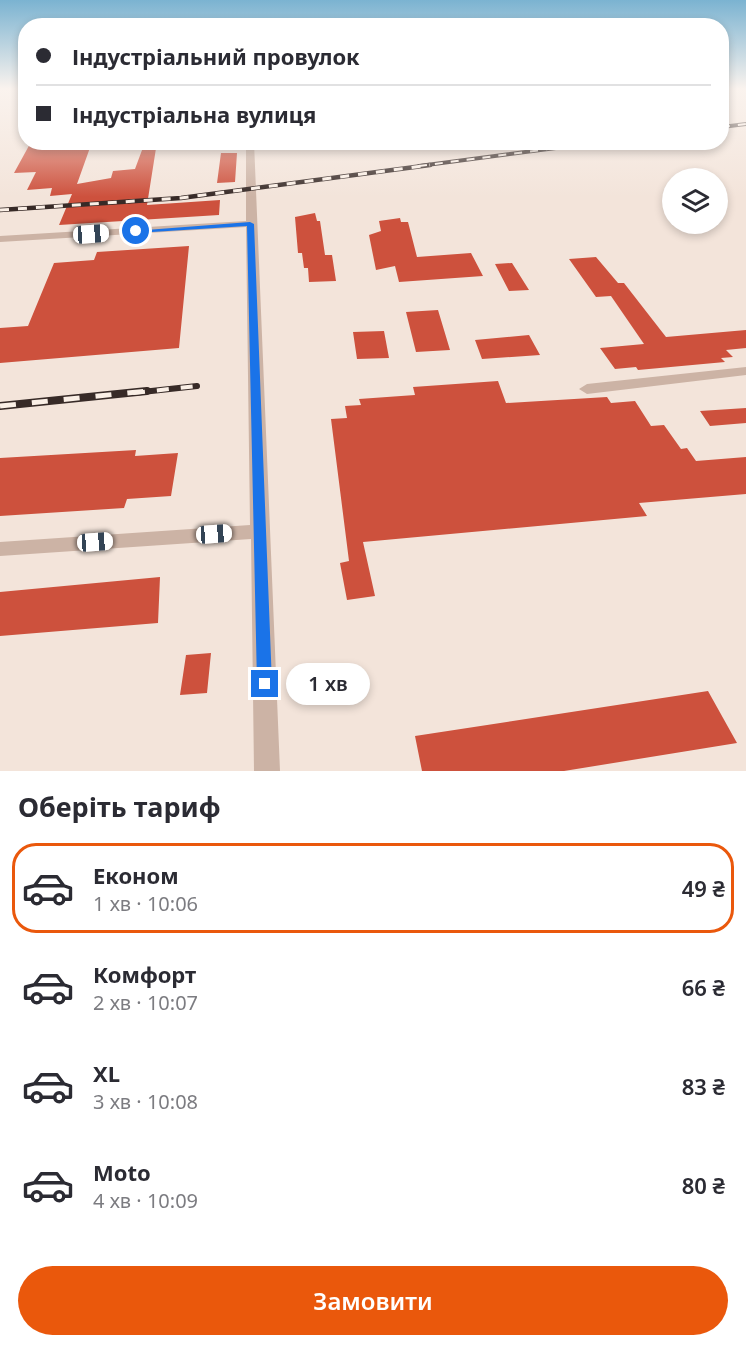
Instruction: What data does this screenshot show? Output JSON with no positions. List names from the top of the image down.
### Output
{
  "page": {
    "banner": ["Індустріальний провулок", "Індустріальна вулиця"],
    "bubble": "1 хв",
    "heading": "Оберіть тариф",
    "list": [
      {
        "name": "Економ",
        "note": "1 хв · 10:06",
        "value": "49 ₴"
      },
      {
        "name": "Комфорт",
        "note": "2 хв · 10:07",
        "value": "66 ₴"
      },
      {
        "name": "XL",
        "note": "3 хв · 10:08",
        "value": "83 ₴"
      },
      {
        "name": "Moto",
        "note": "4 хв · 10:09",
        "value": "80 ₴"
      }
    ],
    "buttons": "Замовити"
  }
}
